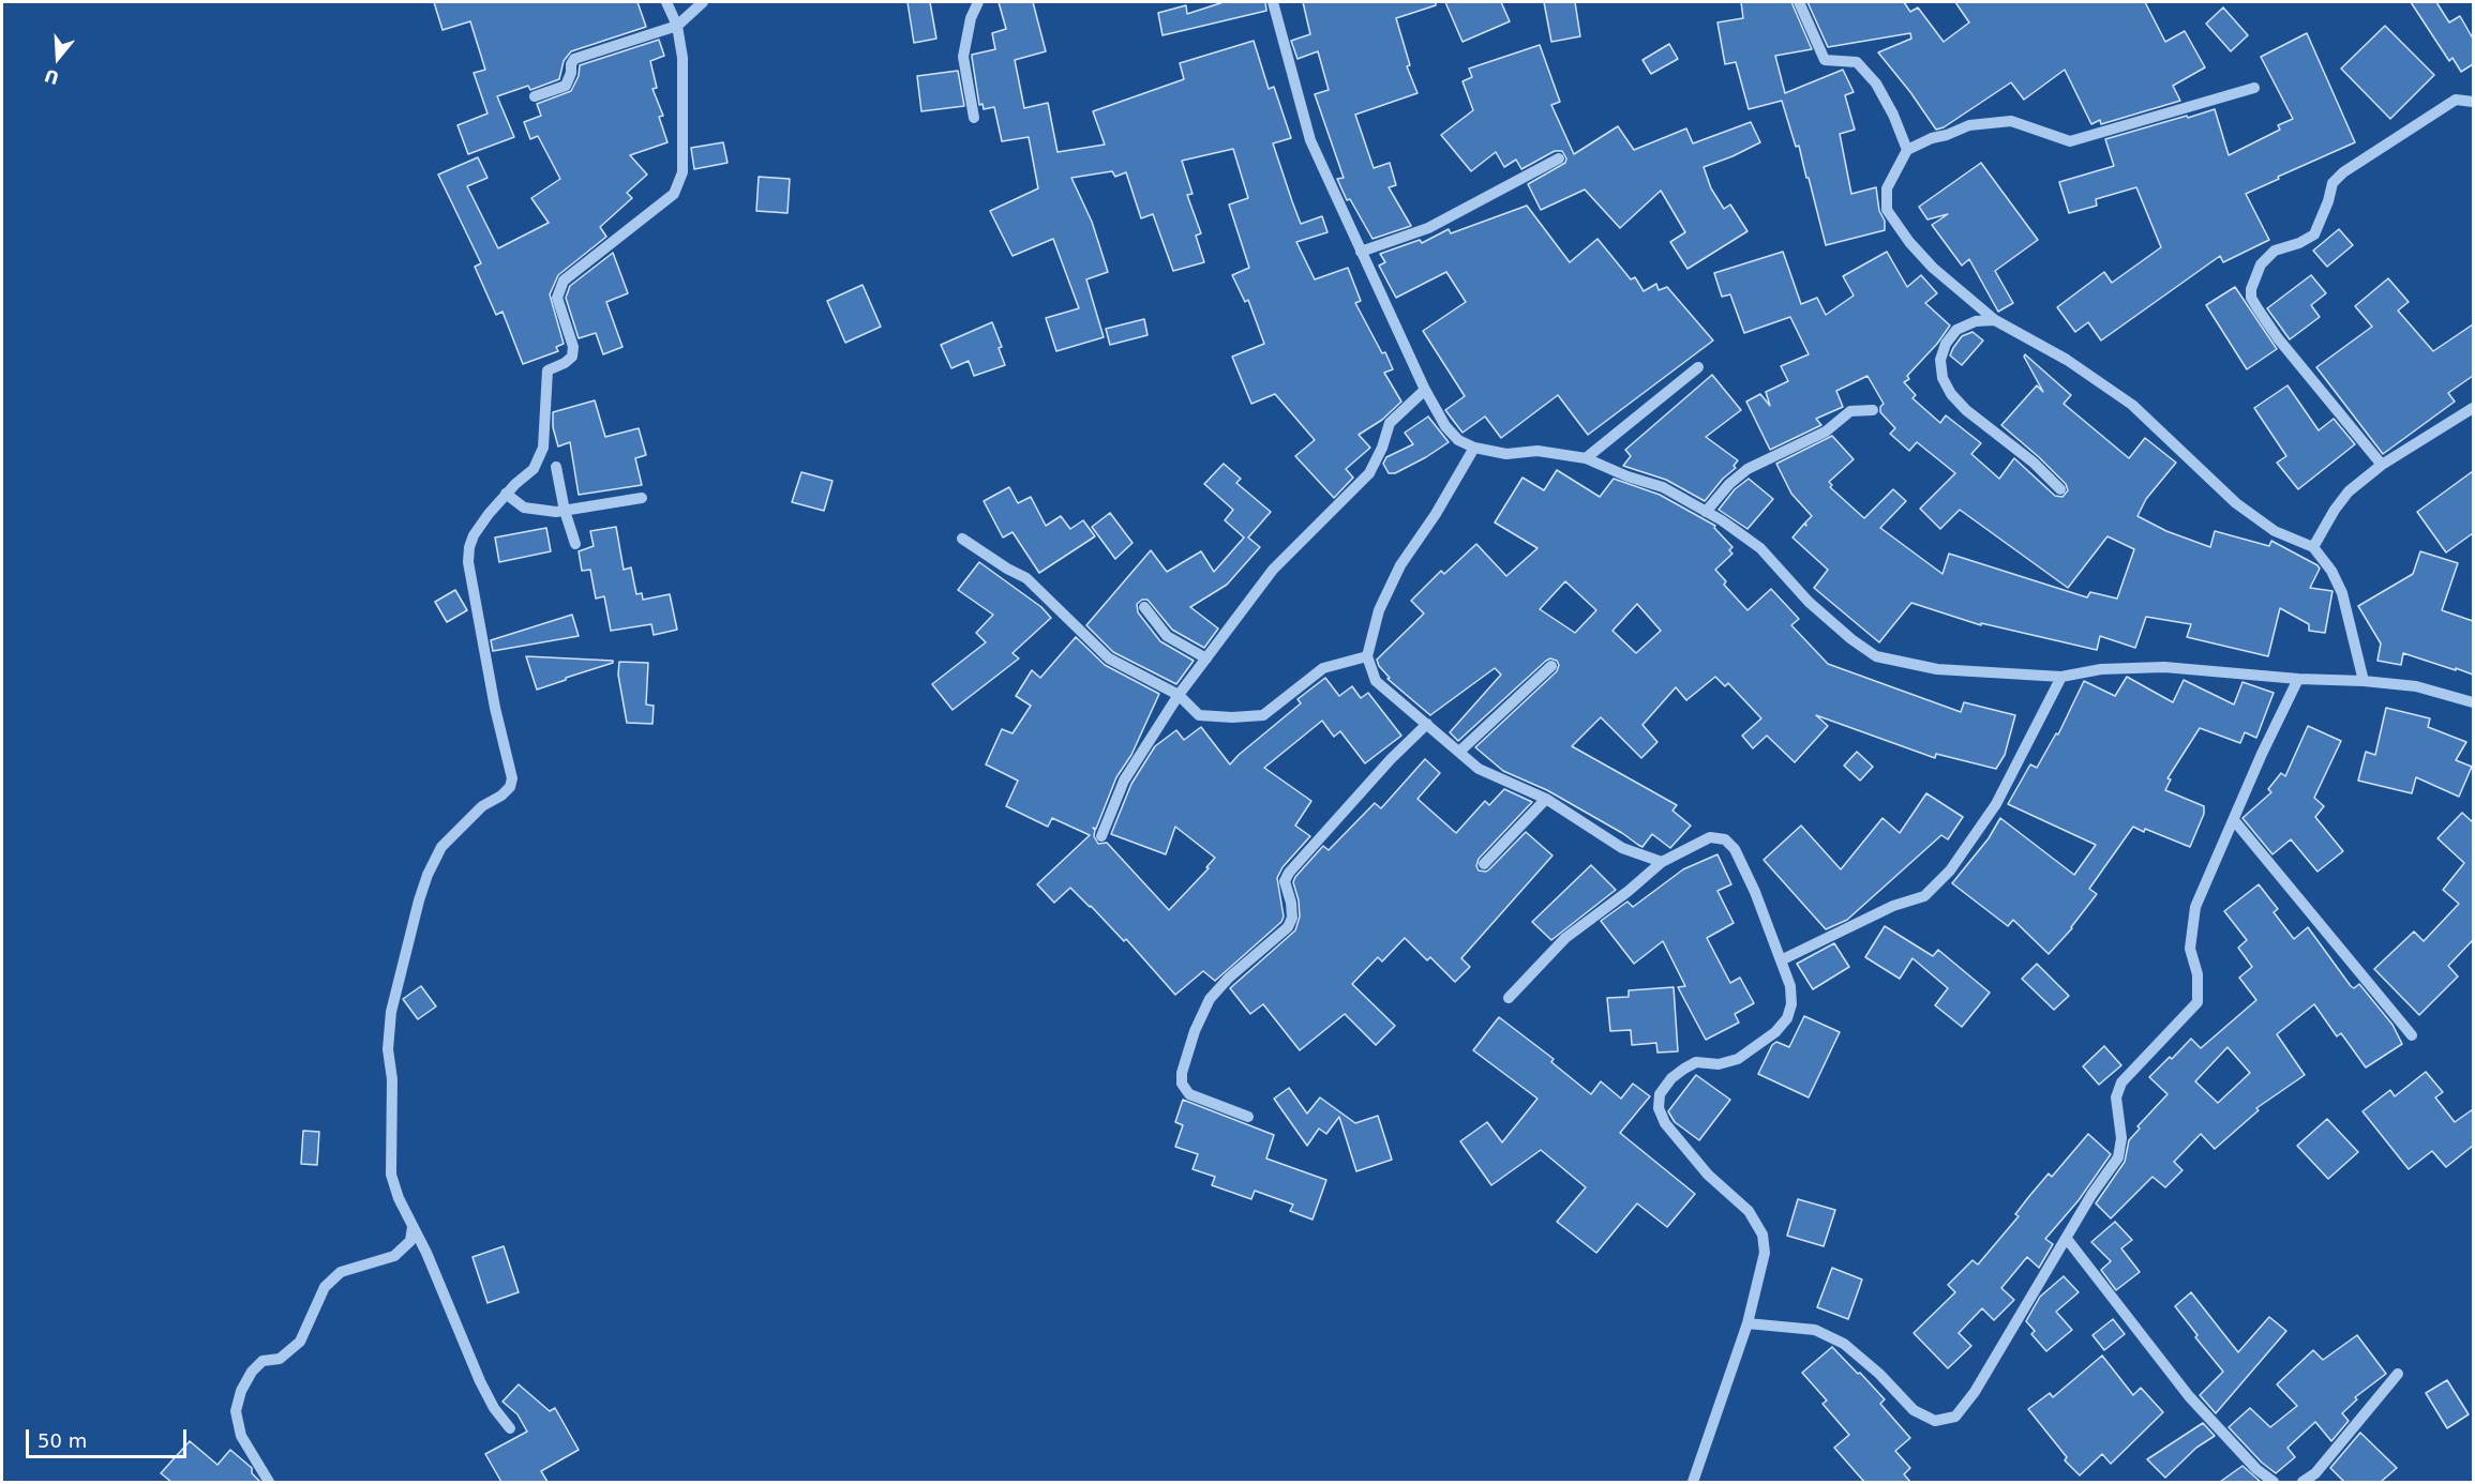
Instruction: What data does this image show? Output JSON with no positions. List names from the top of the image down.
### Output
{
  "scale_bar": "50 m",
  "north": "bottom"
}
